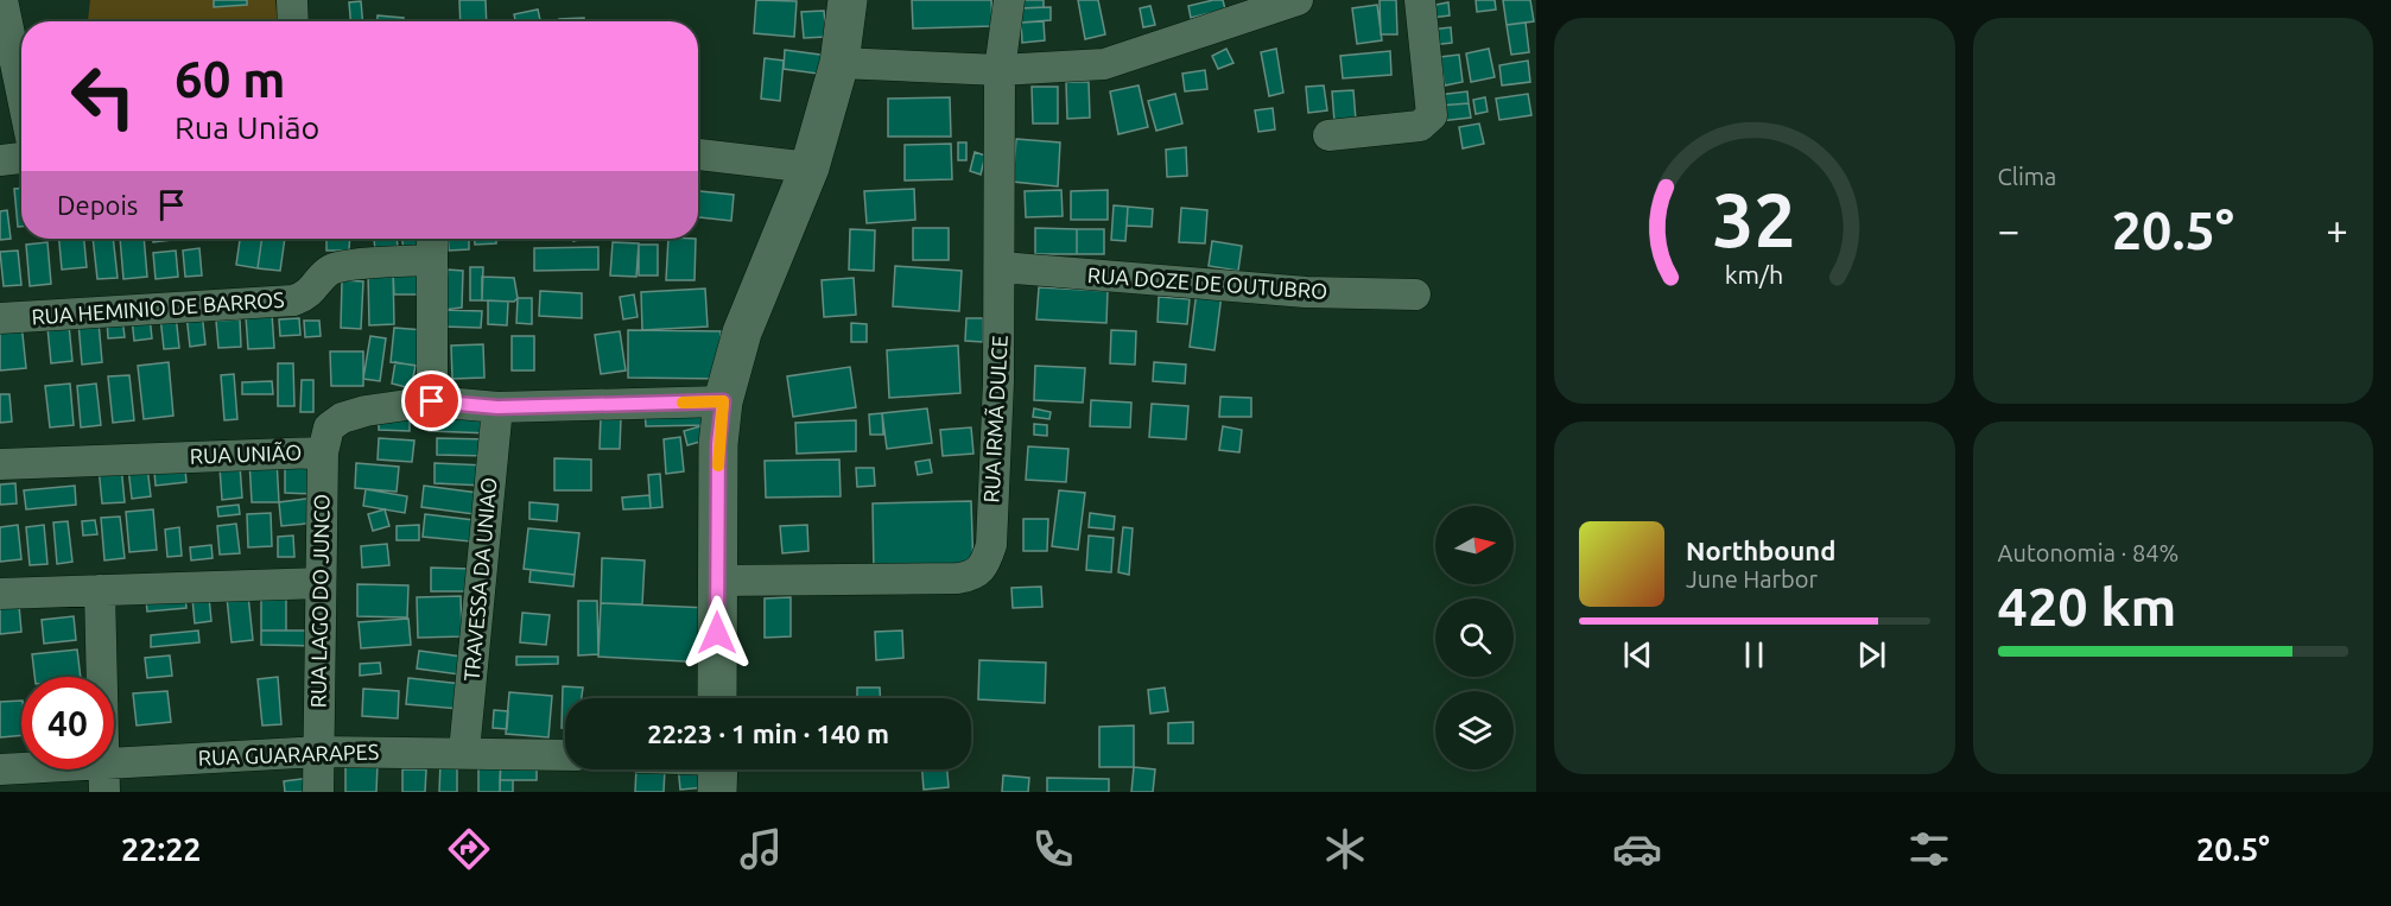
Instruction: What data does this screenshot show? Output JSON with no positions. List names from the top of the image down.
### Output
{
  "streets": {
    "street": [
      "RUA DOZE DE OUTUBRO",
      "RUA HEMINIO DE BARROS",
      "RUA IRMÃ DULCE",
      "RUA UNIÃO",
      "TRAVESSA DA UNIAO",
      "RUA LAGO DO JUNCO",
      "RUA GUARARAPES"
    ]
  },
  "crossings": [
    ["RUA DOZE DE OUTUBRO", "RUA IRMÃ DULCE"],
    ["RUA UNIÃO", "TRAVESSA DA UNIAO"],
    ["RUA UNIÃO", "RUA LAGO DO JUNCO"],
    ["TRAVESSA DA UNIAO", "RUA GUARARAPES"],
    ["RUA LAGO DO JUNCO", "RUA GUARARAPES"]
  ],
  "north": "right",
  "page": {
    "tile": [
      "Clima",
      ["Autonomia · 84%", "420 km"]
    ],
    "turn": ["60 m", "Rua União"],
    "then": "Depois",
    "heat": ["−", "20.5°", "+"],
    "song": ["Northbound", "June Harbor"],
    "limit": "40",
    "trip": "22:23 · 1 min · 140 m",
    "tabs": ["22:22", "20.5°"],
    "gauge": ["32", "km/h"]
  }
}
